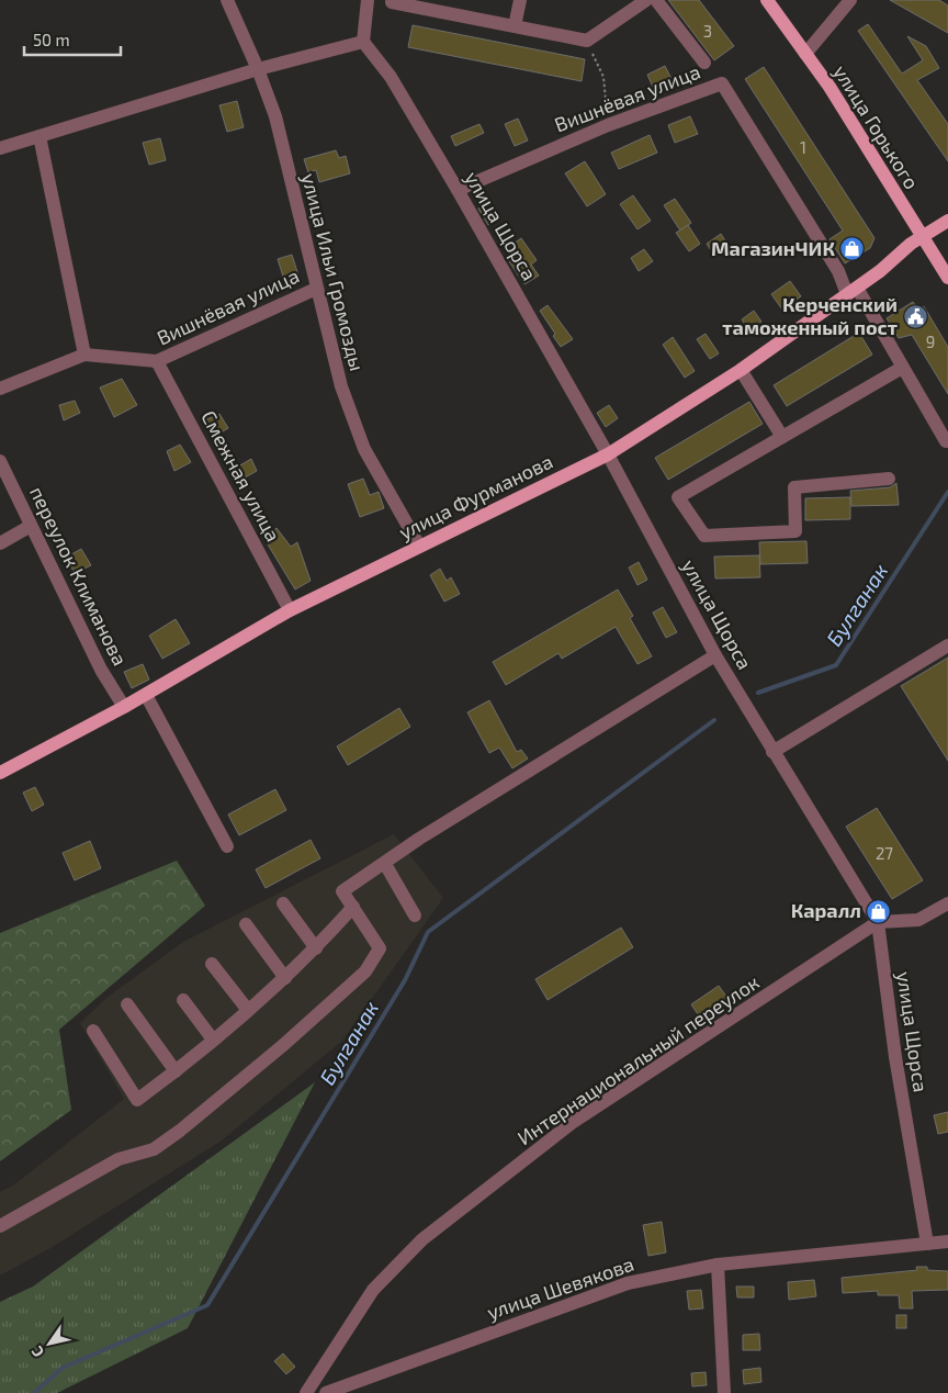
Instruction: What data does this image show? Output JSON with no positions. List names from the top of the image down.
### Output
{
  "streets": {
    "main road": ["улица Горького", "улица Фурманова"],
    "street": [
      "Вишнёвая улица",
      "улица Щорса",
      "улица Ильи Громозды",
      "Смежная улица",
      "переулок Климанова",
      "Интернациональный переулок",
      "улица Шевякова"
    ]
  },
  "crossings": [
    ["Вишнёвая улица", "улица Щорса"],
    ["Вишнёвая улица", "улица Ильи Громозды"],
    ["Вишнёвая улица", "Смежная улица"],
    ["Вишнёвая улица", "улица Фурманова"],
    ["улица Горького", "улица Фурманова"],
    ["улица Щорса", "улица Фурманова"],
    ["улица Щорса", "Интернациональный переулок"],
    ["улица Щорса", "улица Шевякова"],
    ["улица Ильи Громозды", "улица Фурманова"],
    ["Смежная улица", "улица Фурманова"],
    ["улица Фурманова", "переулок Климанова"]
  ],
  "water": ["Булганак"],
  "places": {
    "shop": ["МагазинЧИК", "Каралл"],
    "public building": ["Керченский таможенный пост"]
  },
  "house_numbers": [
    "3",
    "1",
    "9",
    "27"
  ],
  "scale_bar": "50 m",
  "north": "bottom left"
}
